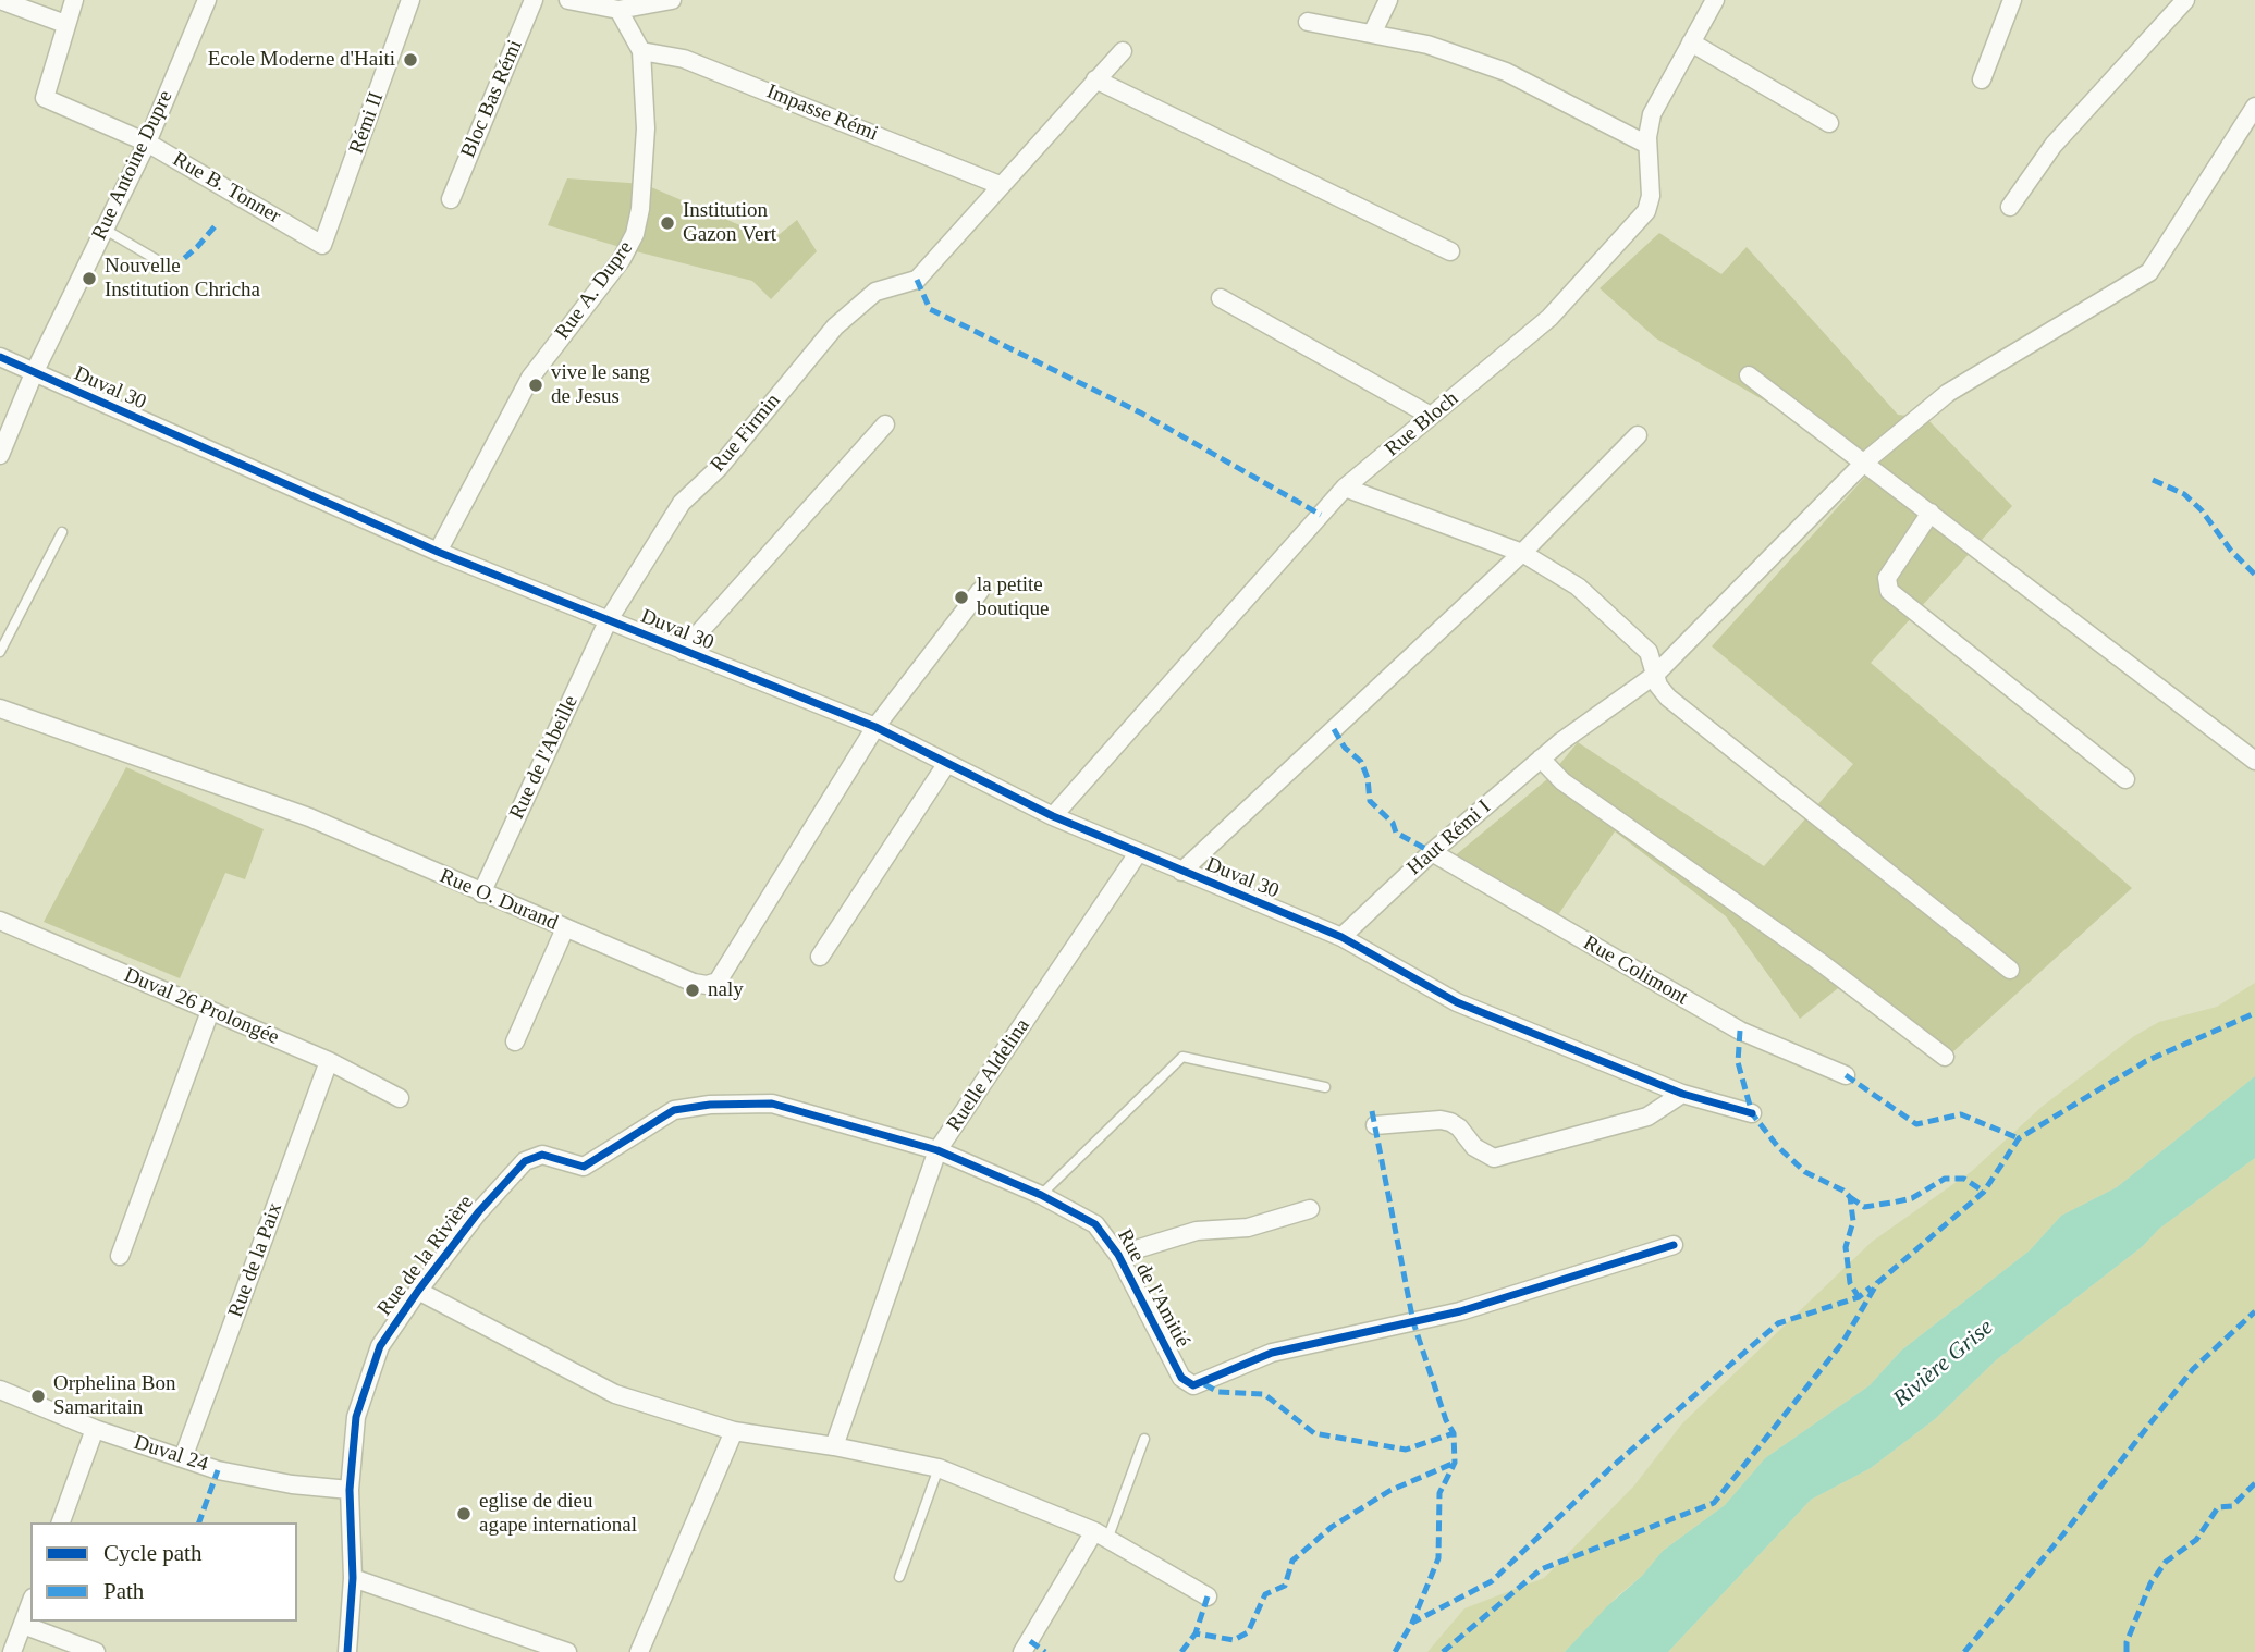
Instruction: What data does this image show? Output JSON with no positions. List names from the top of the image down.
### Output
{
  "streets": {
    "street": [
      "Bloc Bas Rémi",
      "Impasse Rémi",
      "Rémi II",
      "Rue Antoine Dupre",
      "Rue B. Tonner",
      "Rue A. Dupre",
      "Duval 30",
      "Rue Bloch",
      "Rue Firmin",
      "Rue de l'Abeille",
      "Haut Rémi I",
      "Rue O. Durand",
      "Rue Colimont",
      "Duval 26 Prolongée",
      "Ruelle Aldelina",
      "Rue de la Rivière",
      "Rue de la Paix",
      "Rue de l'Amitié",
      "Duval 24"
    ]
  },
  "crossings": [
    ["Impasse Rémi", "Rue A. Dupre"],
    ["Impasse Rémi", "Rue Firmin"],
    ["Rémi II", "Rue B. Tonner"],
    ["Rue Antoine Dupre", "Rue B. Tonner"],
    ["Rue Antoine Dupre", "Duval 30"],
    ["Rue A. Dupre", "Duval 30"],
    ["Duval 30", "Rue Bloch"],
    ["Duval 30", "Rue Firmin"],
    ["Duval 30", "Rue de l'Abeille"],
    ["Duval 30", "Haut Rémi I"],
    ["Duval 30", "Rue O. Durand"],
    ["Duval 30", "Ruelle Aldelina"],
    ["Rue Firmin", "Rue de l'Abeille"],
    ["Rue de l'Abeille", "Rue O. Durand"],
    ["Haut Rémi I", "Rue Colimont"],
    ["Duval 26 Prolongée", "Rue de la Paix"],
    ["Ruelle Aldelina", "Rue de l'Amitié"],
    ["Rue de la Rivière", "Rue de l'Amitié"],
    ["Rue de la Rivière", "Duval 24"],
    ["Rue de la Paix", "Duval 24"]
  ],
  "water": ["Rivière Grise"],
  "places": [
    "Ecole Moderne d'Haiti",
    "Institution Gazon Vert",
    "Nouvelle Institution Chricha",
    "vive le sang de Jesus",
    "la petite boutique",
    "naly",
    "Orphelina Bon Samaritain",
    "eglise de dieu agape international"
  ],
  "legend": ["Cycle path", "Path"]
}
